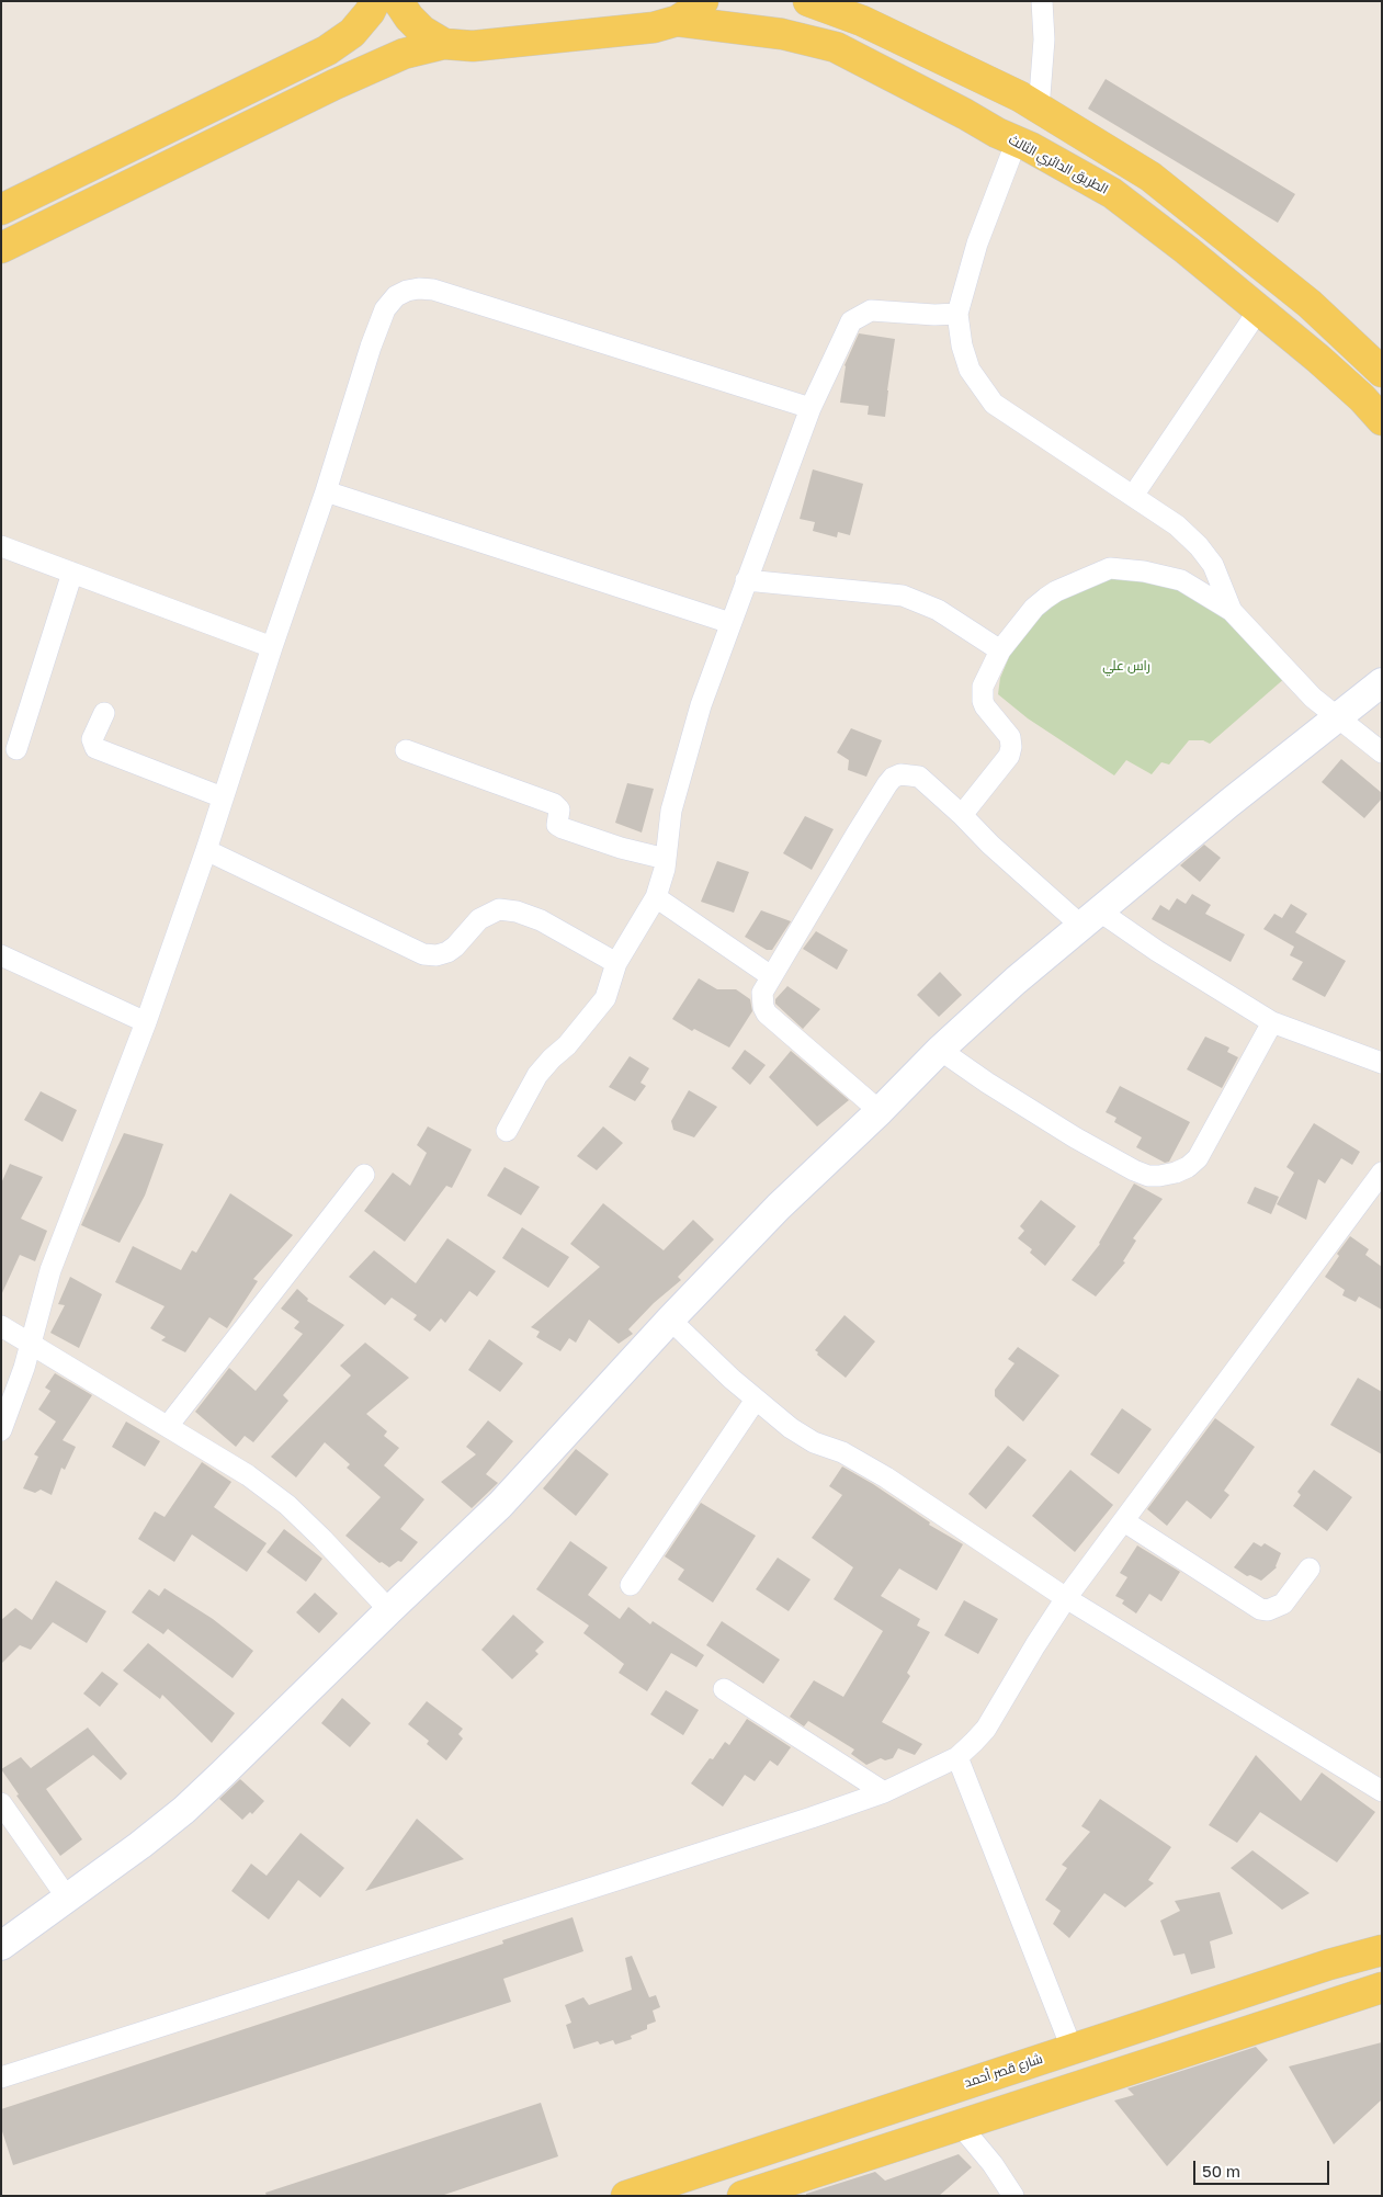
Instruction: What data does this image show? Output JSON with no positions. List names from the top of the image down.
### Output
{
  "streets": {
    "main road": ["الطريق الدائري الثالث", "شارع قصر أحمد"]
  },
  "parks": ["راس علي"],
  "scale_bar": "50 m"
}
